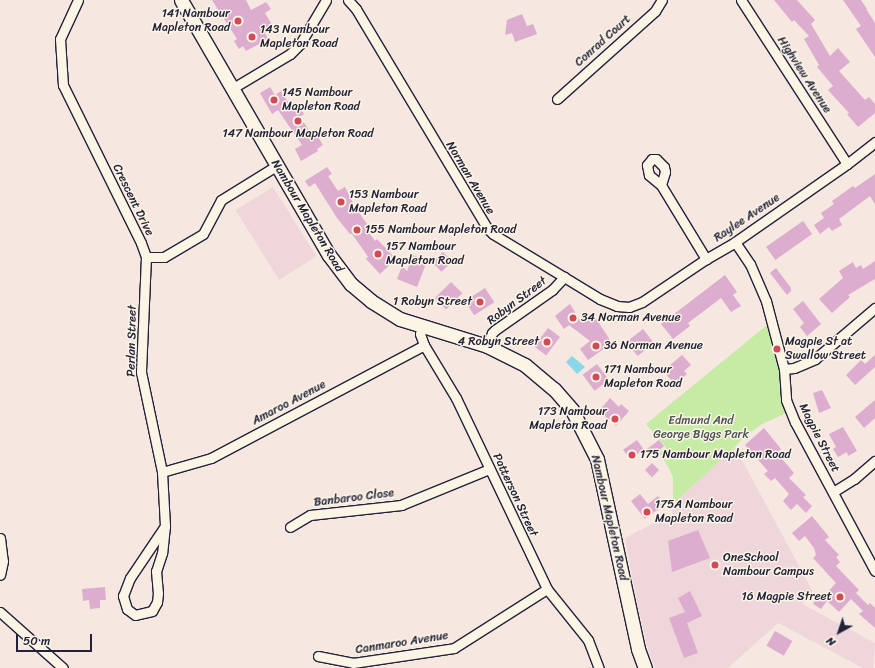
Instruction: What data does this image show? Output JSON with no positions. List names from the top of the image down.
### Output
{
  "streets": {
    "main road": ["Nambour Mapleton Road"],
    "street": [
      "Conrad Court",
      "Highview Avenue",
      "Norman Avenue",
      "Crescent Drive",
      "Raylee Avenue",
      "Robyn Street",
      "Perlan Street",
      "Amaroo Avenue",
      "Magpie Street",
      "Patterson Street",
      "Banbaroo Close",
      "Canmaroo Avenue"
    ]
  },
  "crossings": [
    ["Highview Avenue", "Raylee Avenue"],
    ["Norman Avenue", "Raylee Avenue"],
    ["Norman Avenue", "Robyn Street"],
    ["Crescent Drive", "Perlan Street"],
    ["Nambour Mapleton Road", "Robyn Street"],
    ["Nambour Mapleton Road", "Patterson Street"],
    ["Raylee Avenue", "Magpie Street"],
    ["Perlan Street", "Amaroo Avenue"],
    ["Amaroo Avenue", "Patterson Street"],
    ["Patterson Street", "Banbaroo Close"],
    ["Patterson Street", "Canmaroo Avenue"]
  ],
  "parks": ["Edmund And George Biggs Park"],
  "places": [
    "141 Nambour Mapleton Road",
    "143 Nambour Mapleton Road",
    "145 Nambour Mapleton Road",
    "147 Nambour Mapleton Road",
    "153 Nambour Mapleton Road",
    "155 Nambour Mapleton Road",
    "157 Nambour Mapleton Road",
    "1 Robyn Street",
    "34 Norman Avenue",
    "4 Robyn Street",
    "36 Norman Avenue",
    "Magpie St at Swallow Street",
    "171 Nambour Mapleton Road",
    "173 Nambour Mapleton Road",
    "175 Nambour Mapleton Road",
    "175A Nambour Mapleton Road",
    "OneSchool Nambour Campus",
    "16 Magpie Street"
  ],
  "scale_bar": "50 m",
  "north": "bottom left"
}
